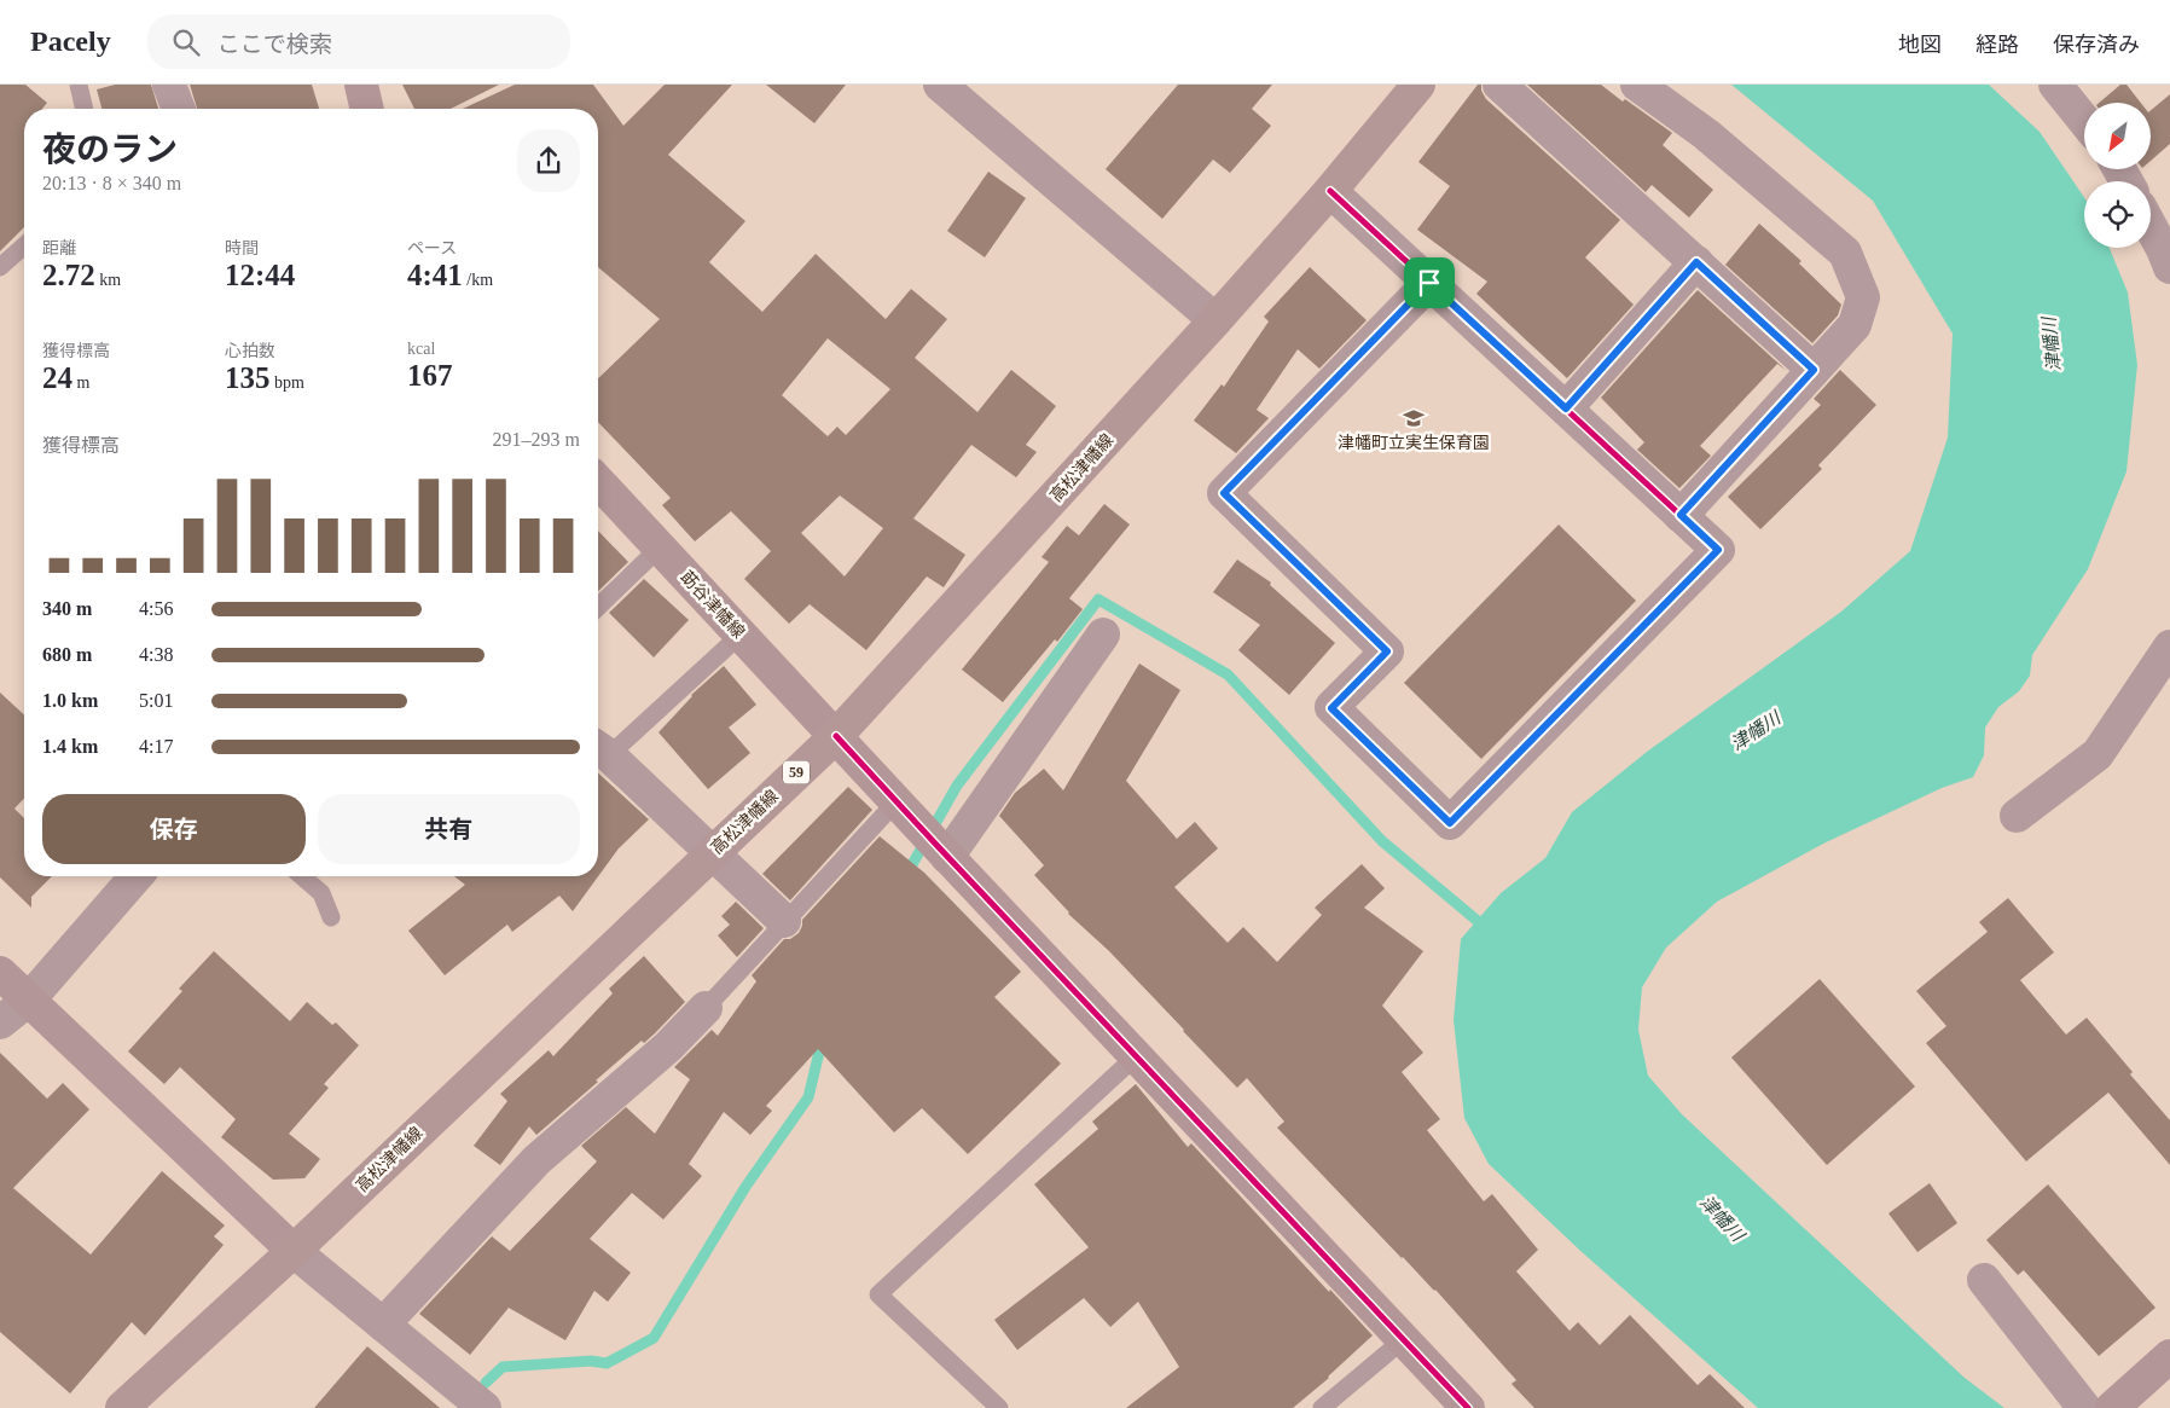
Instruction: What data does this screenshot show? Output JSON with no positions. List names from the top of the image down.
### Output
{
  "streets": {
    "main road": ["高松津幡線", "59"],
    "street": ["莇谷津幡線"]
  },
  "crossings": [
    ["高松津幡線", "莇谷津幡線"]
  ],
  "water": ["津幡川"],
  "places": {
    "school or university": ["津幡町立実生保育園"]
  },
  "north": "bottom left",
  "page": {
    "header": "Pacely",
    "search": "ここで検索",
    "nav": ["地図", "経路", "保存済み"],
    "heading": ["夜のラン", "20:13 · 8 × 340 m"],
    "stats": [
      ["距離", "2.72 km"],
      ["時間", "12:44"],
      ["ペース", "4:41 /km"],
      ["獲得標高", "24 m"],
      ["心拍数", "135 bpm"],
      ["kcal", "167"]
    ],
    "chart": ["獲得標高", "291–293 m"],
    "list": [
      {
        "name": "340 m",
        "note": "4:56"
      },
      {
        "name": "680 m",
        "note": "4:38"
      },
      {
        "name": "1.0 km",
        "note": "5:01"
      },
      {
        "name": "1.4 km",
        "note": "4:17"
      }
    ],
    "buttons": ["保存", "共有"]
  }
}
